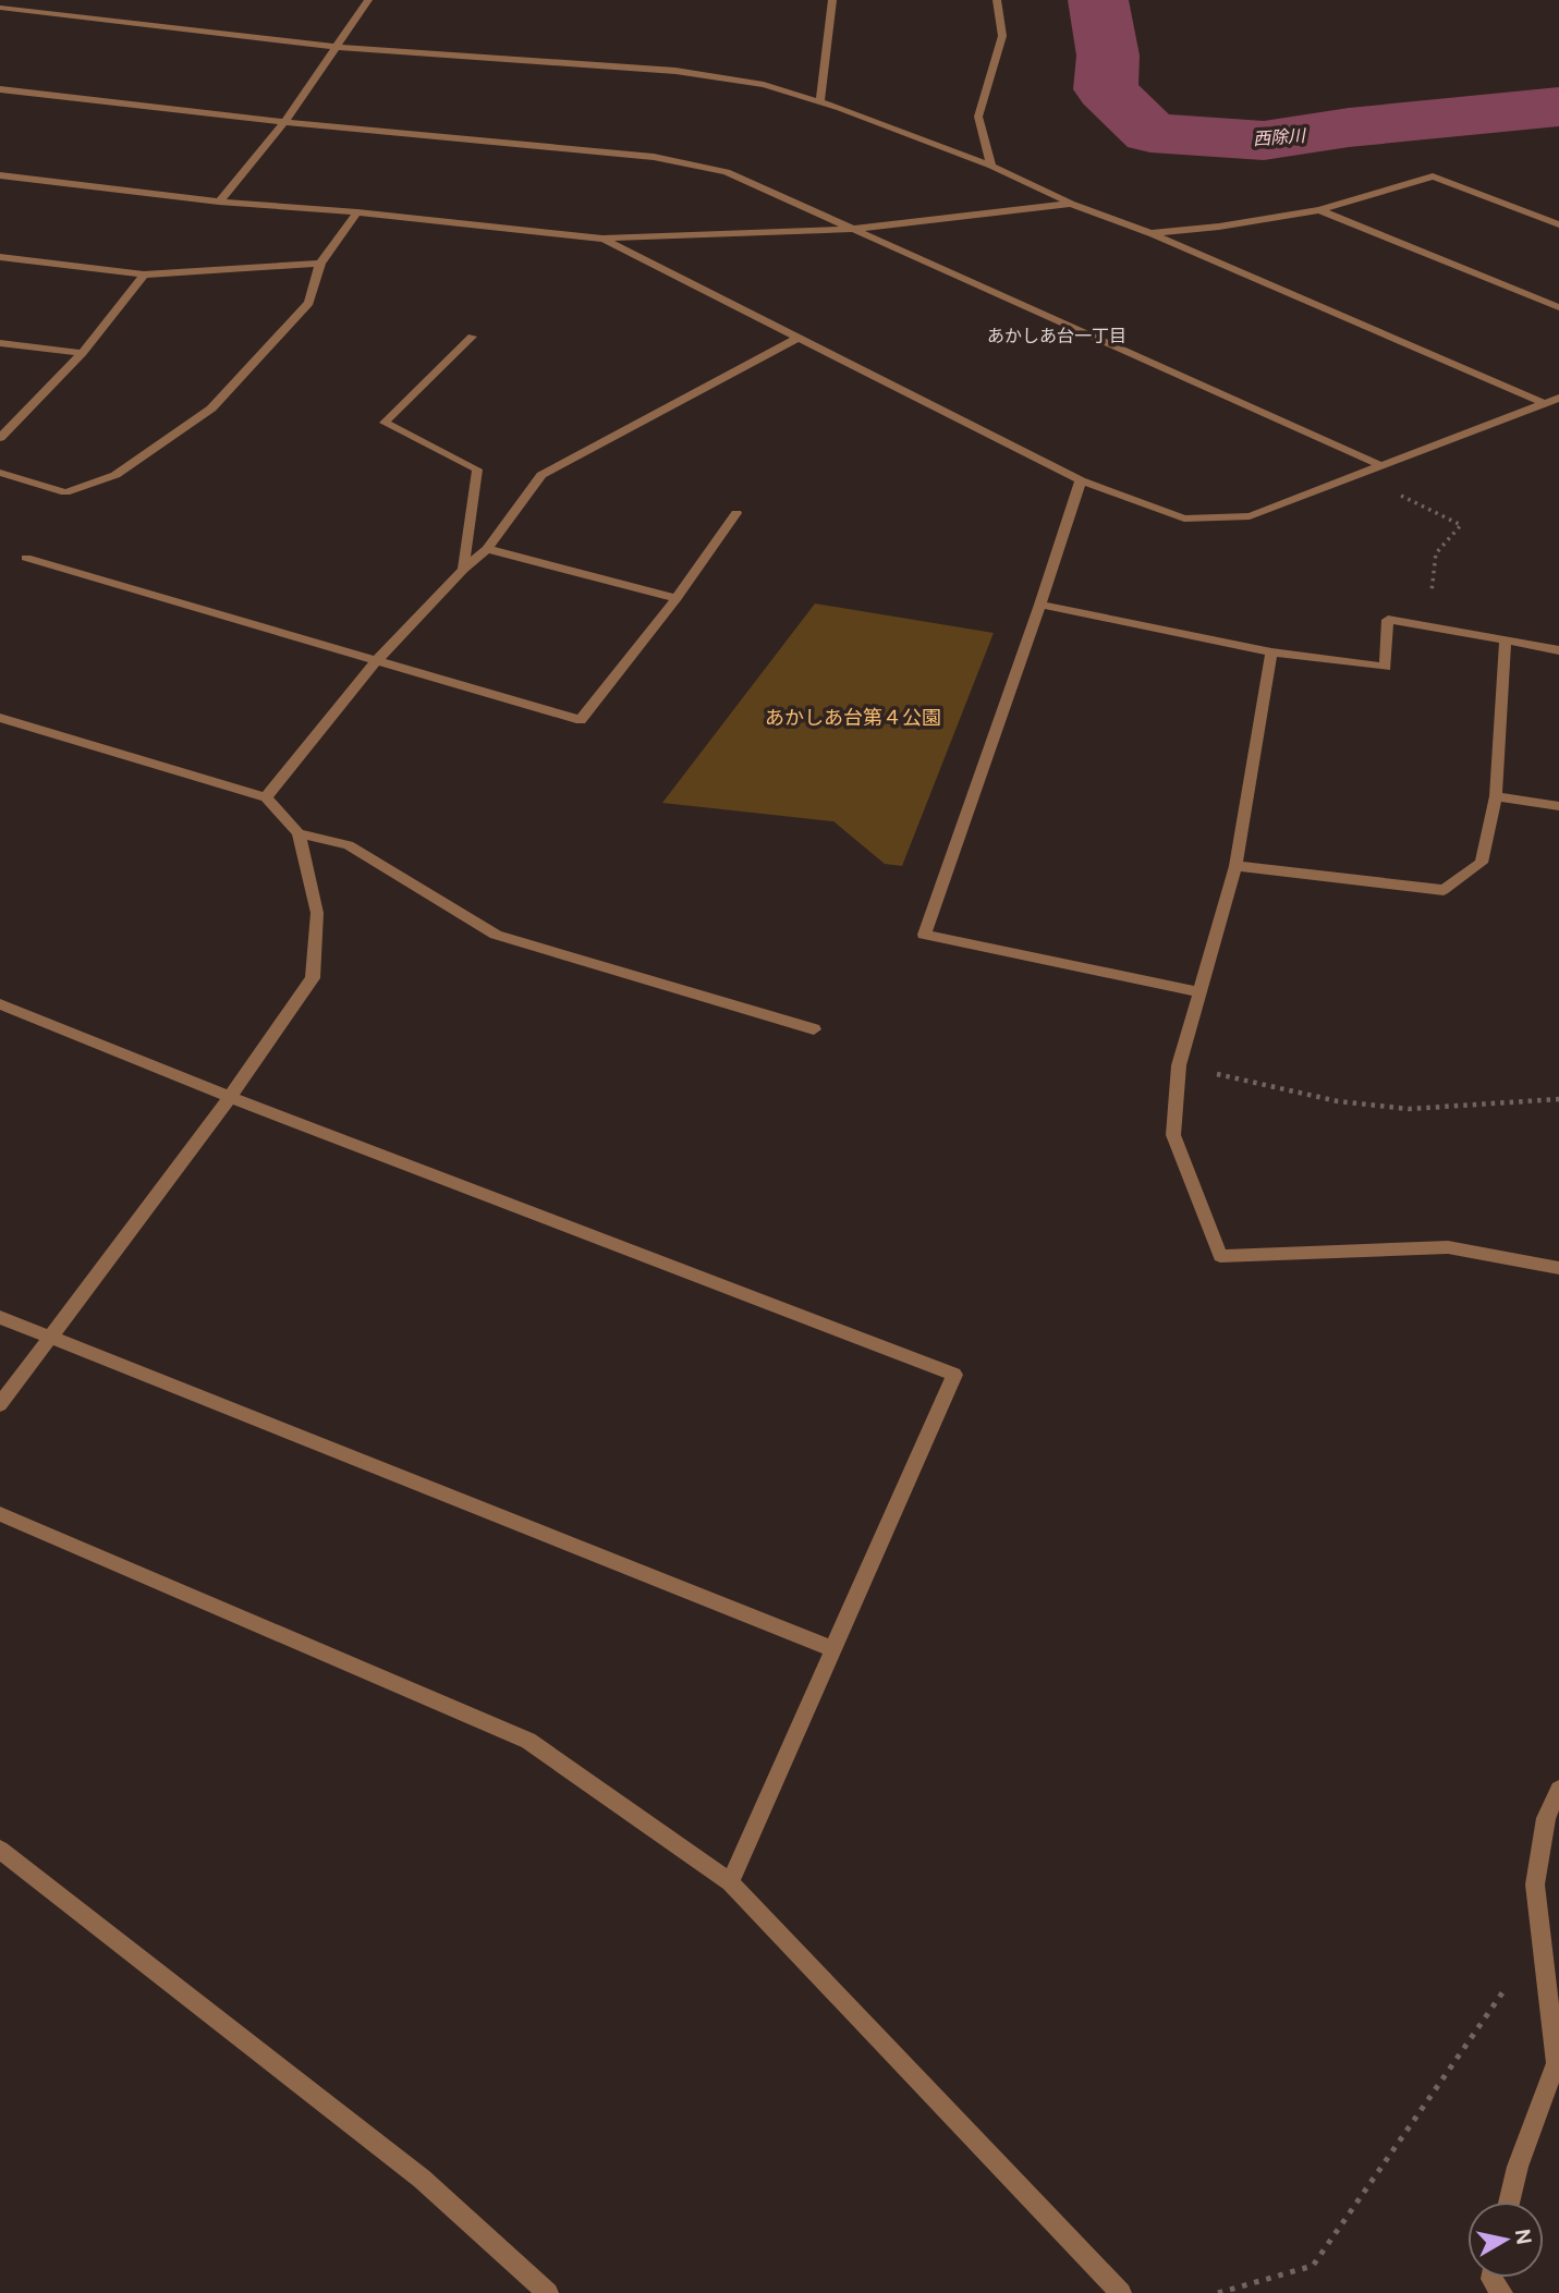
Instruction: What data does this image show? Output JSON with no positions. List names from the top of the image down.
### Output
{
  "districts": ["あかしあ台一丁目"],
  "water": ["西除川"],
  "parks": ["あかしあ台第４公園"],
  "north": "right"
}
